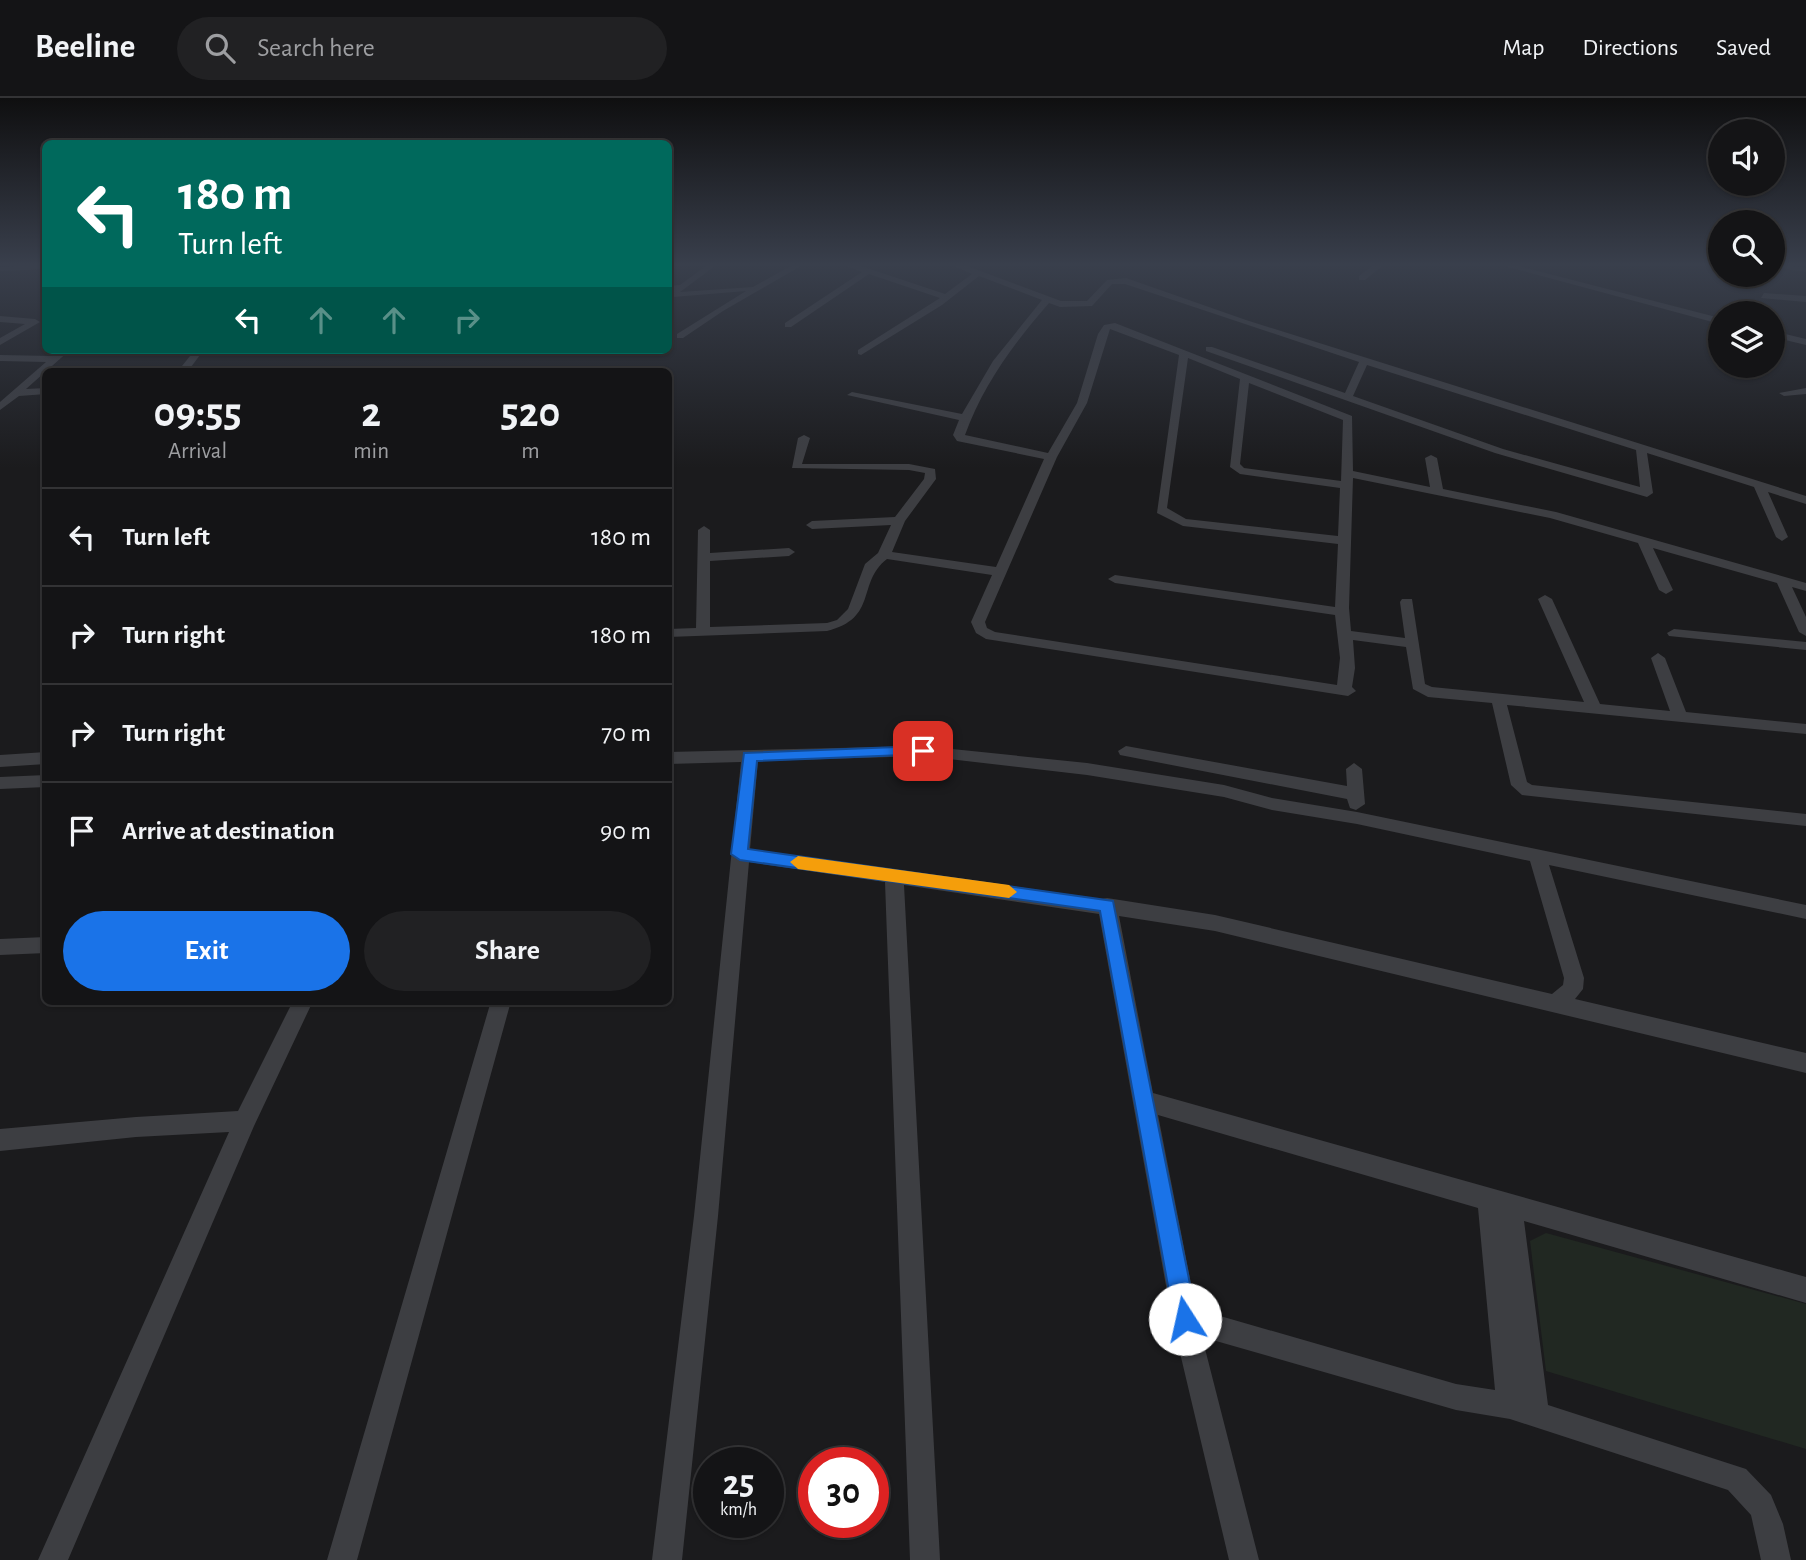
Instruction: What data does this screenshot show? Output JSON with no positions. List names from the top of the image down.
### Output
{
  "page": {
    "header": "Beeline",
    "search": "Search here",
    "nav": ["Map", "Directions", "Saved"],
    "turn": ["180 m", "Turn left"],
    "eta": [
      "09:55",
      "Arrival",
      "2",
      "min",
      "520",
      "m"
    ],
    "list": [
      {
        "name": "Turn left",
        "value": "180 m"
      },
      {
        "name": "Turn right",
        "value": "180 m"
      },
      {
        "name": "Turn right",
        "value": "70 m"
      },
      {
        "name": "Arrive at destination",
        "value": "90 m"
      }
    ],
    "buttons": ["Exit", "Share"],
    "speed": "25 km/h",
    "limit": "30"
  }
}
